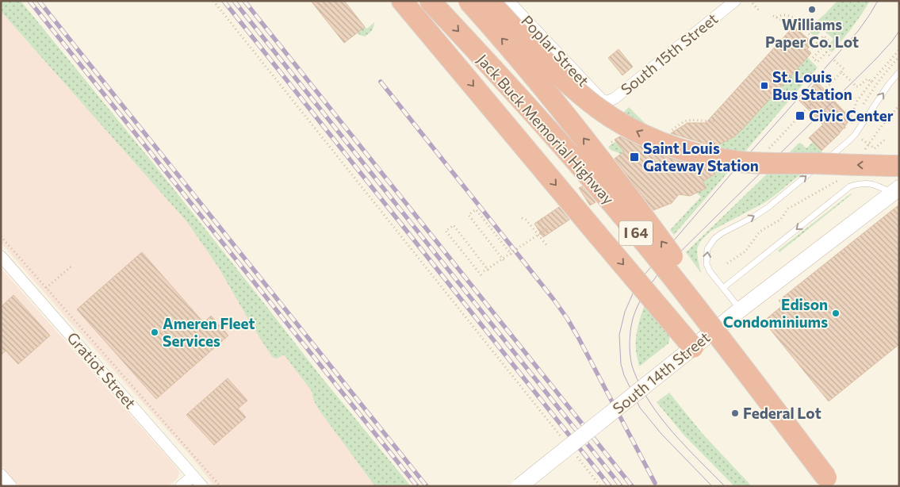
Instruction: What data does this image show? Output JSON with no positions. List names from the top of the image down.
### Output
{
  "streets": {
    "highway": ["Jack Buck Memorial Highway", "I 64"],
    "main road": ["South 14th Street"],
    "street": ["Poplar Street", "South 15th Street", "Gratiot Street"]
  },
  "crossings": [
    ["Poplar Street", "South 15th Street"]
  ],
  "places": {
    "other": [
      "Williams Paper Co. Lot",
      "Edison Condominiums",
      "Ameren Fleet Services",
      "Federal Lot"
    ],
    "transit": ["St. Louis Bus Station", "Civic Center", "Saint Louis Gateway Station"]
  }
}
